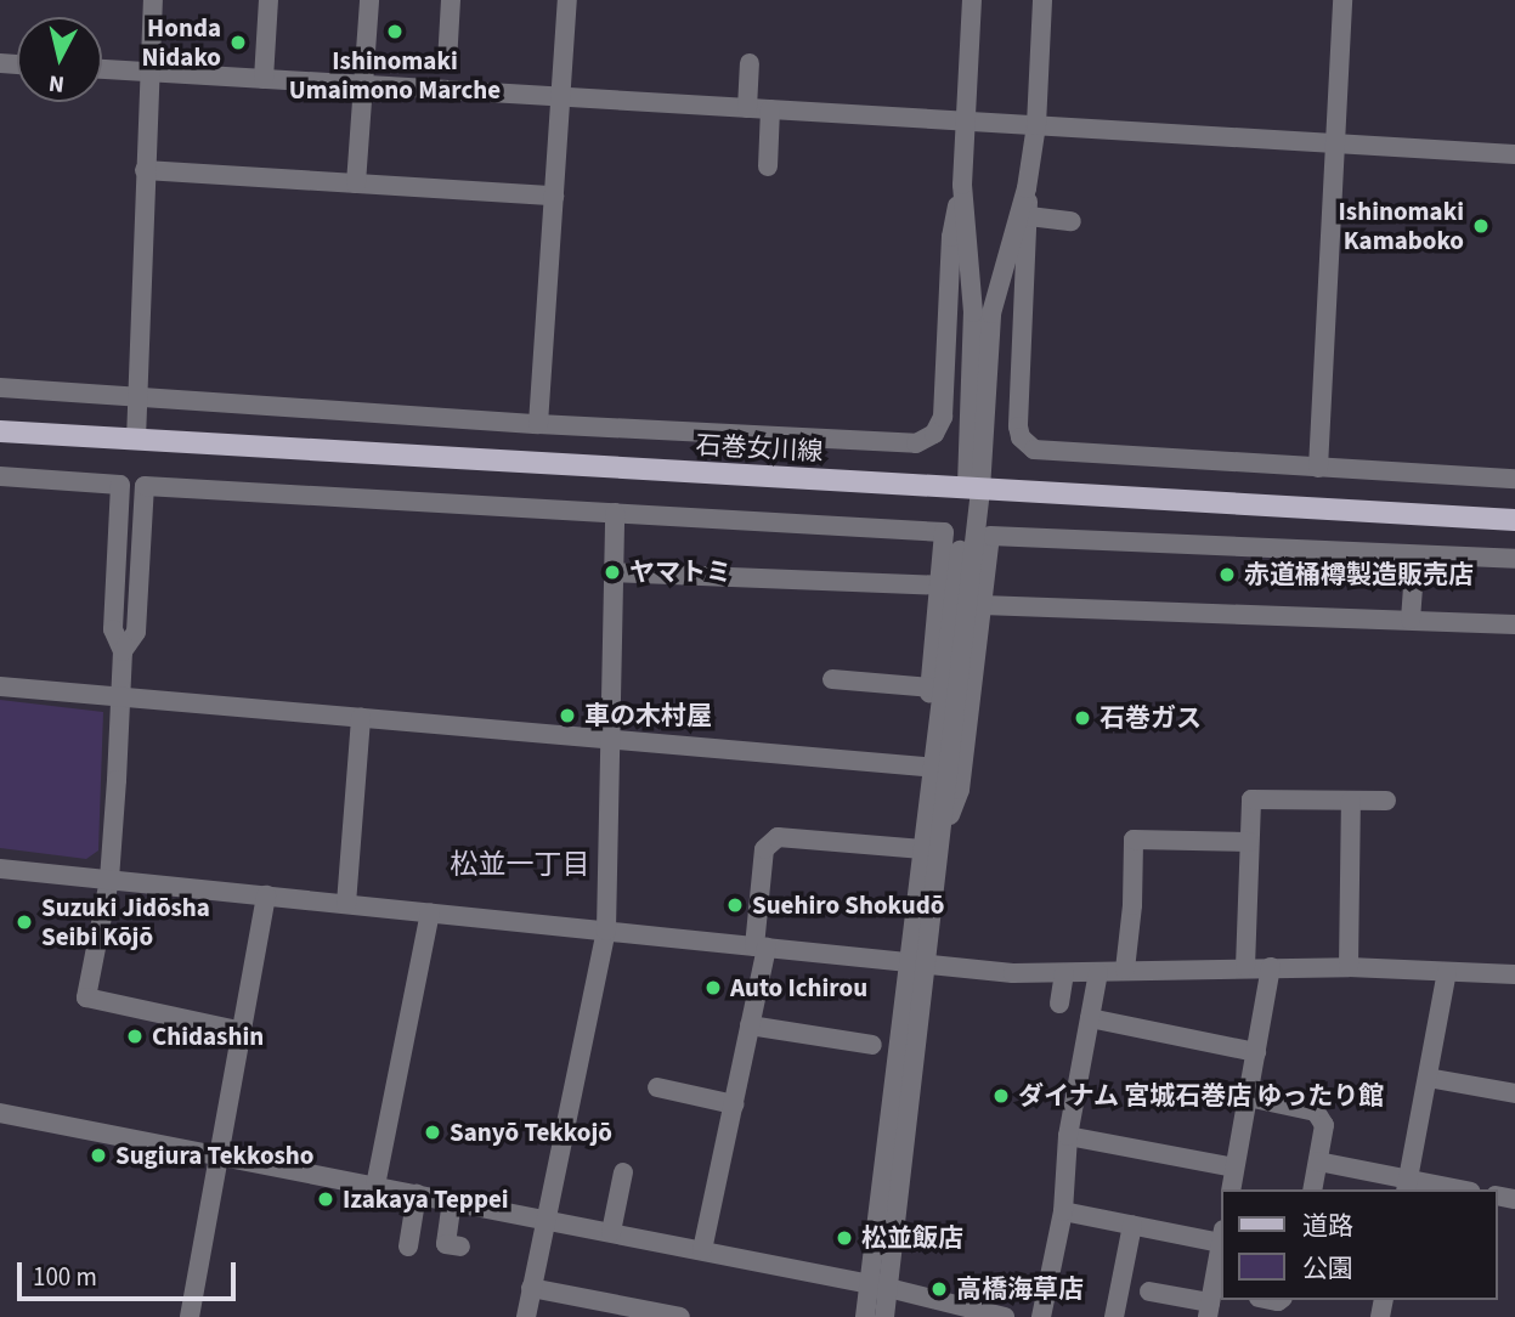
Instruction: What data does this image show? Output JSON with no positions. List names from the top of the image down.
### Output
{
  "streets": {
    "main road": ["石巻女川線"]
  },
  "districts": ["松並一丁目"],
  "places": [
    "Ishinomaki Umaimono Marche",
    "Honda Nidako",
    "Ishinomaki Kamaboko",
    "ヤマトミ",
    "赤道桶樽製造販売店",
    "車の木村屋",
    "石巻ガス",
    "Suehiro Shokudō",
    "Suzuki Jidōsha Seibi Kōjō",
    "Auto Ichirou",
    "Chidashin",
    "ダイナム 宮城石巻店 ゆったり館",
    "Sanyō Tekkojō",
    "Sugiura Tekkosho",
    "Izakaya Teppei",
    "松並飯店",
    "高橋海草店"
  ],
  "legend": ["道路", "公園"],
  "scale_bar": "100 m",
  "north": "bottom"
}
